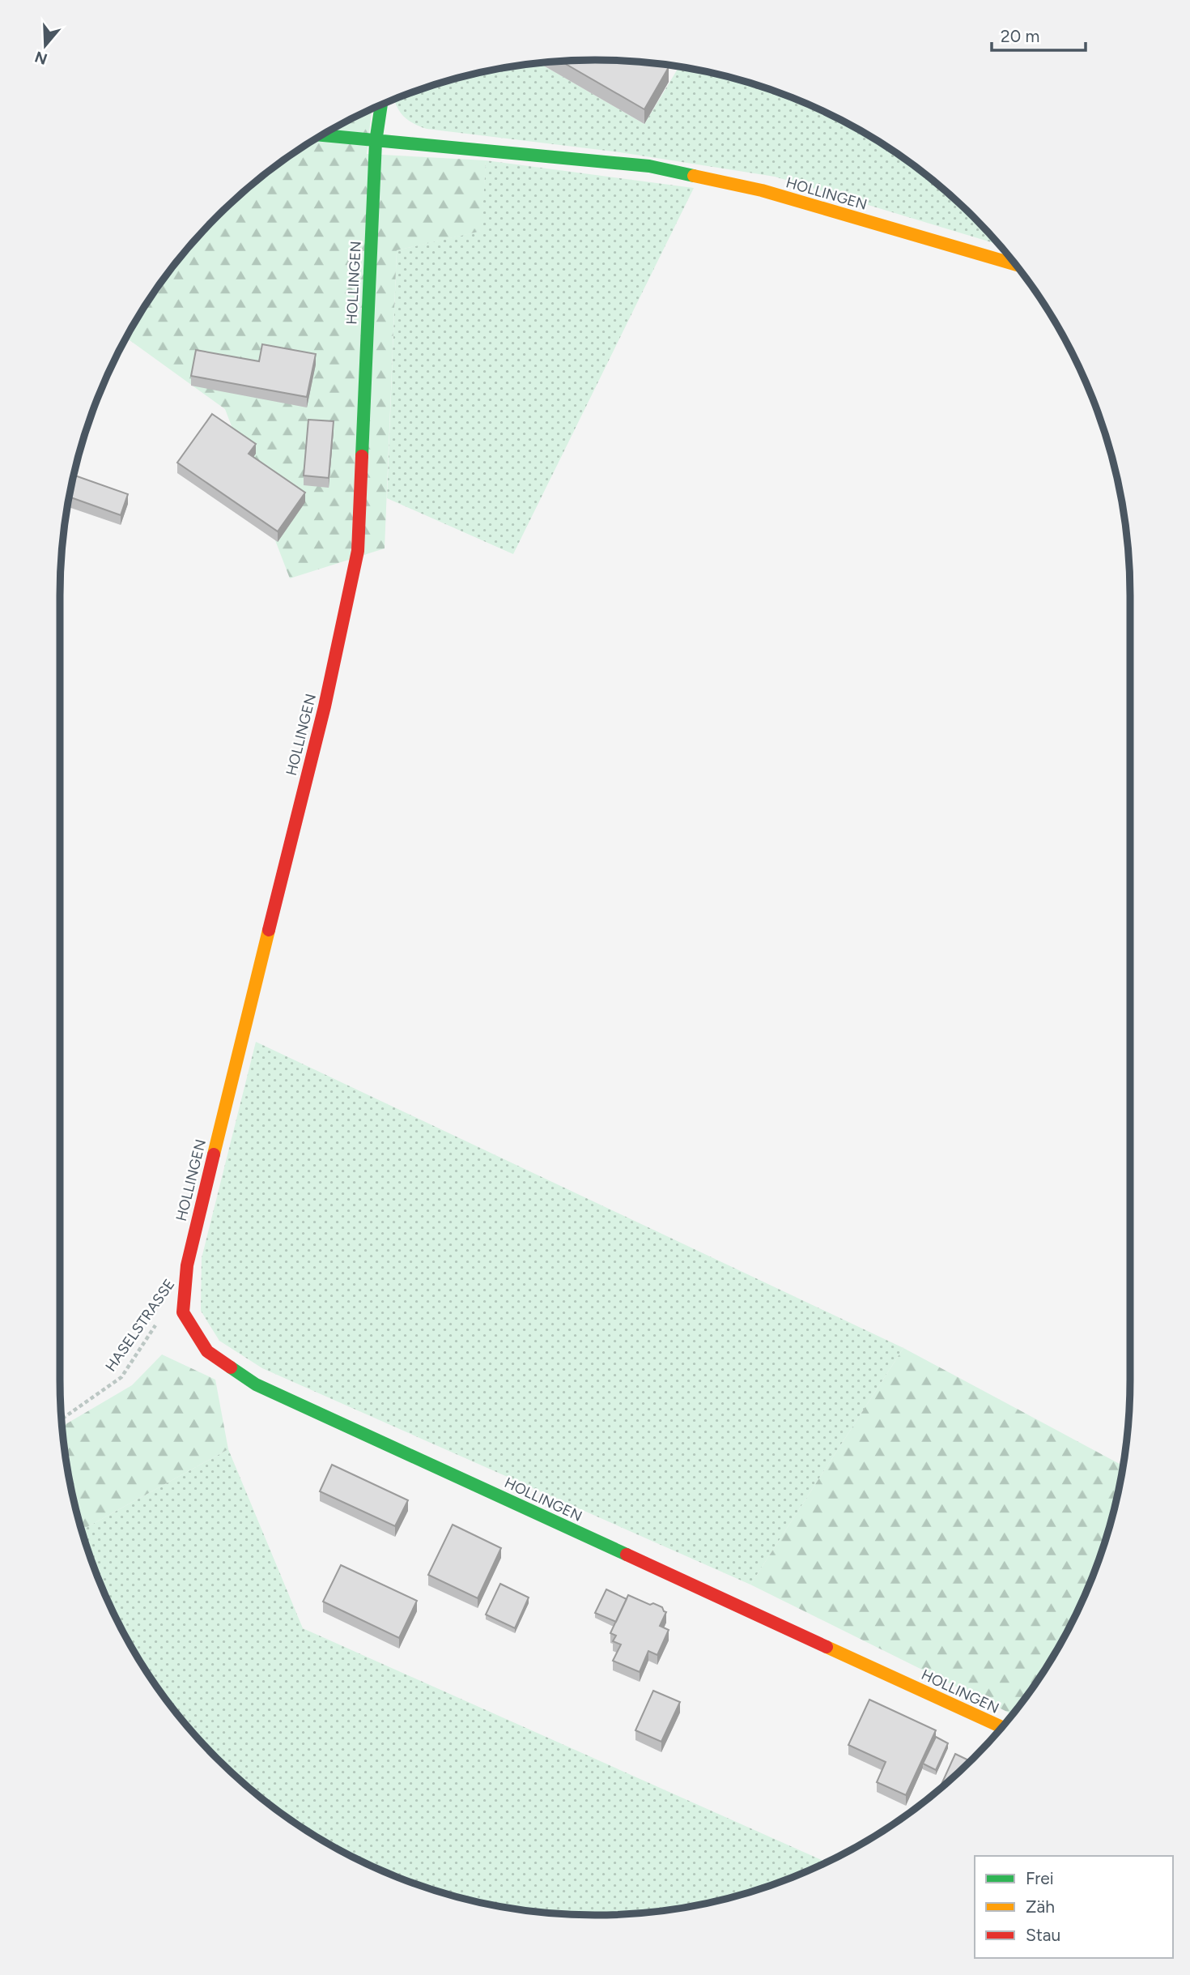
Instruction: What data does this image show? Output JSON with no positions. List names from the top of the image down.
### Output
{
  "streets": {
    "street": ["HOLLINGEN"],
    "path": ["HASELSTRASSE"]
  },
  "legend": ["Frei", "Zäh", "Stau"],
  "scale_bar": "20 m",
  "north": "bottom"
}
